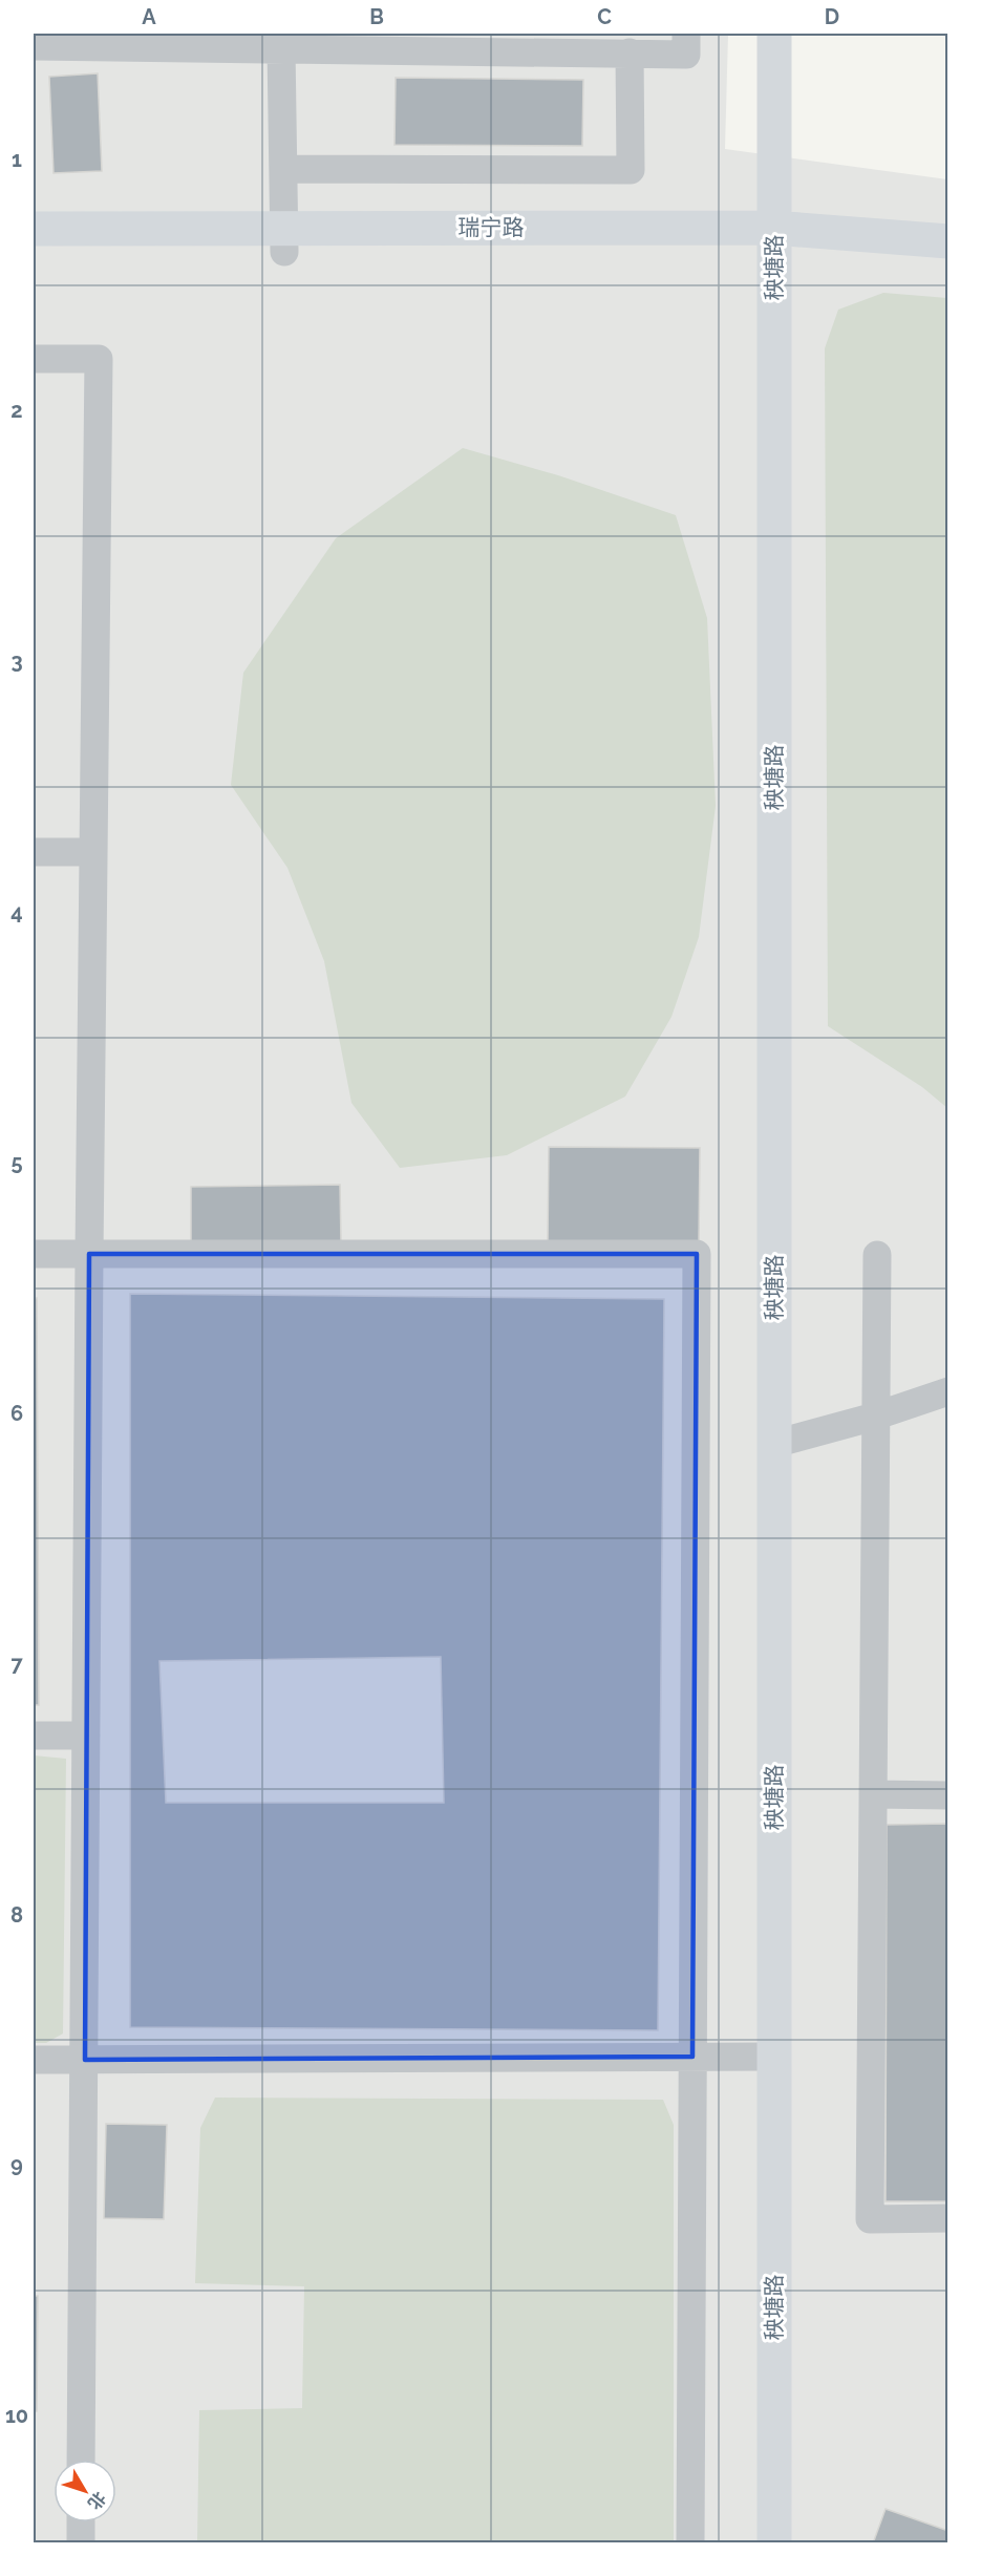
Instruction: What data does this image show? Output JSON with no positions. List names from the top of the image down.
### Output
{
  "streets": {
    "main road": ["瑞宁路", "秧塘路"]
  },
  "crossings": [
    ["瑞宁路", "秧塘路"]
  ],
  "north": "bottom right",
  "grid": {
    "columns": [
      "A",
      "B",
      "C",
      "D"
    ],
    "rows": [
      "1",
      "2",
      "3",
      "4",
      "5",
      "6",
      "7",
      "8",
      "9",
      "10"
    ]
  }
}
